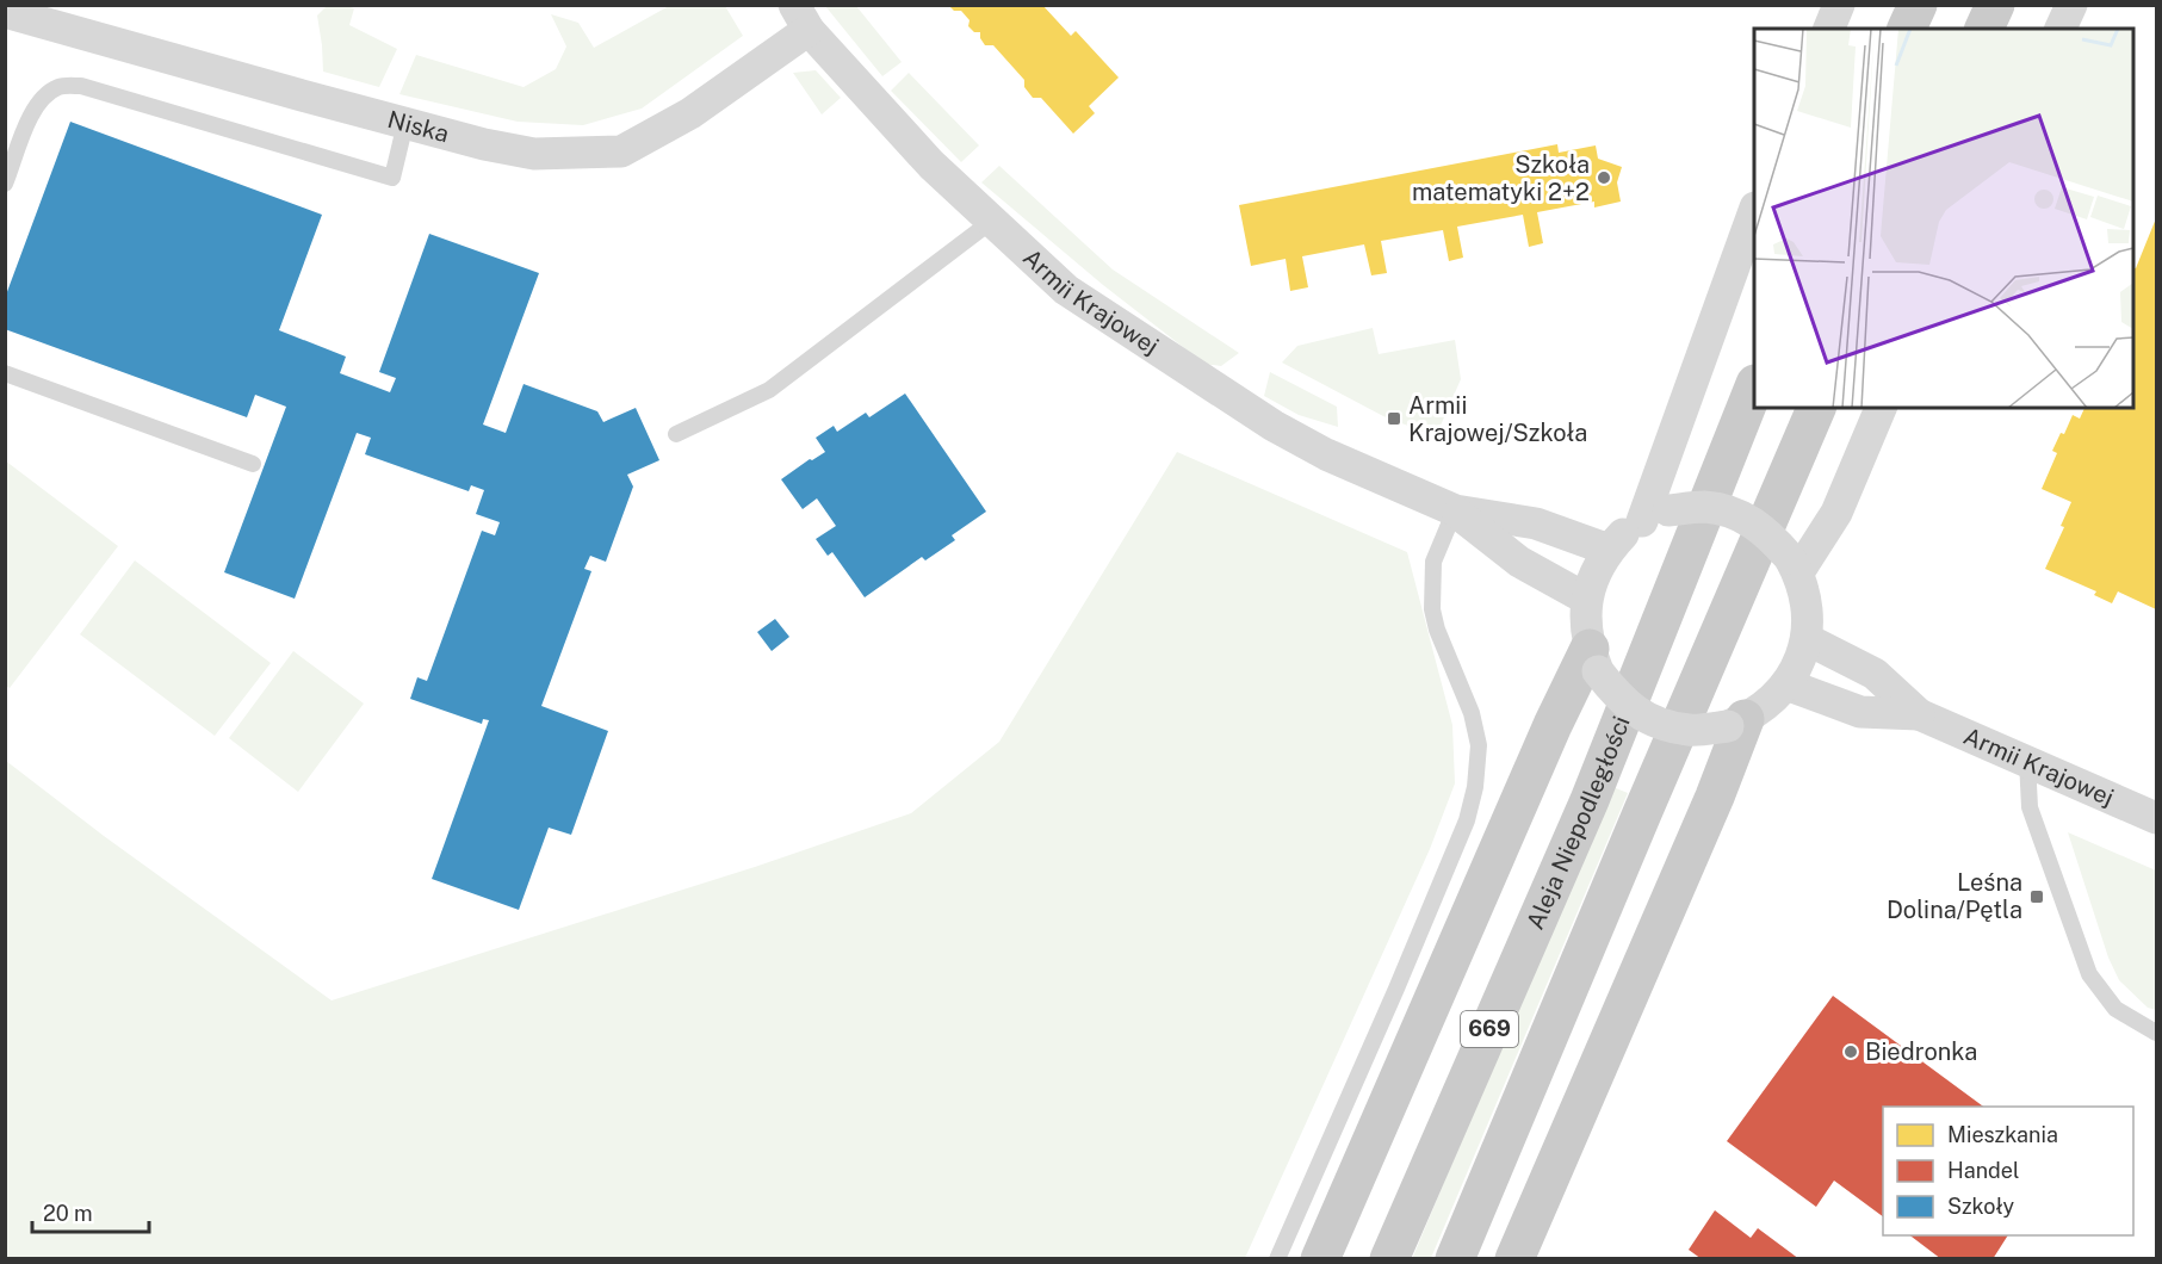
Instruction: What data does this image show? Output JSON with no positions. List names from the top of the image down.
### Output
{
  "streets": {
    "main road": ["Aleja Niepodległości", "669"],
    "street": ["Niska", "Armii Krajowej"]
  },
  "crossings": [
    ["Niska", "Armii Krajowej"]
  ],
  "places": {
    "other": ["Szkoła matematyki 2+2", "Biedronka"],
    "transit": ["Armii Krajowej/Szkoła", "Leśna Dolina/Pętla"]
  },
  "legend": ["Mieszkania", "Handel", "Szkoły"],
  "scale_bar": "20 m"
}
